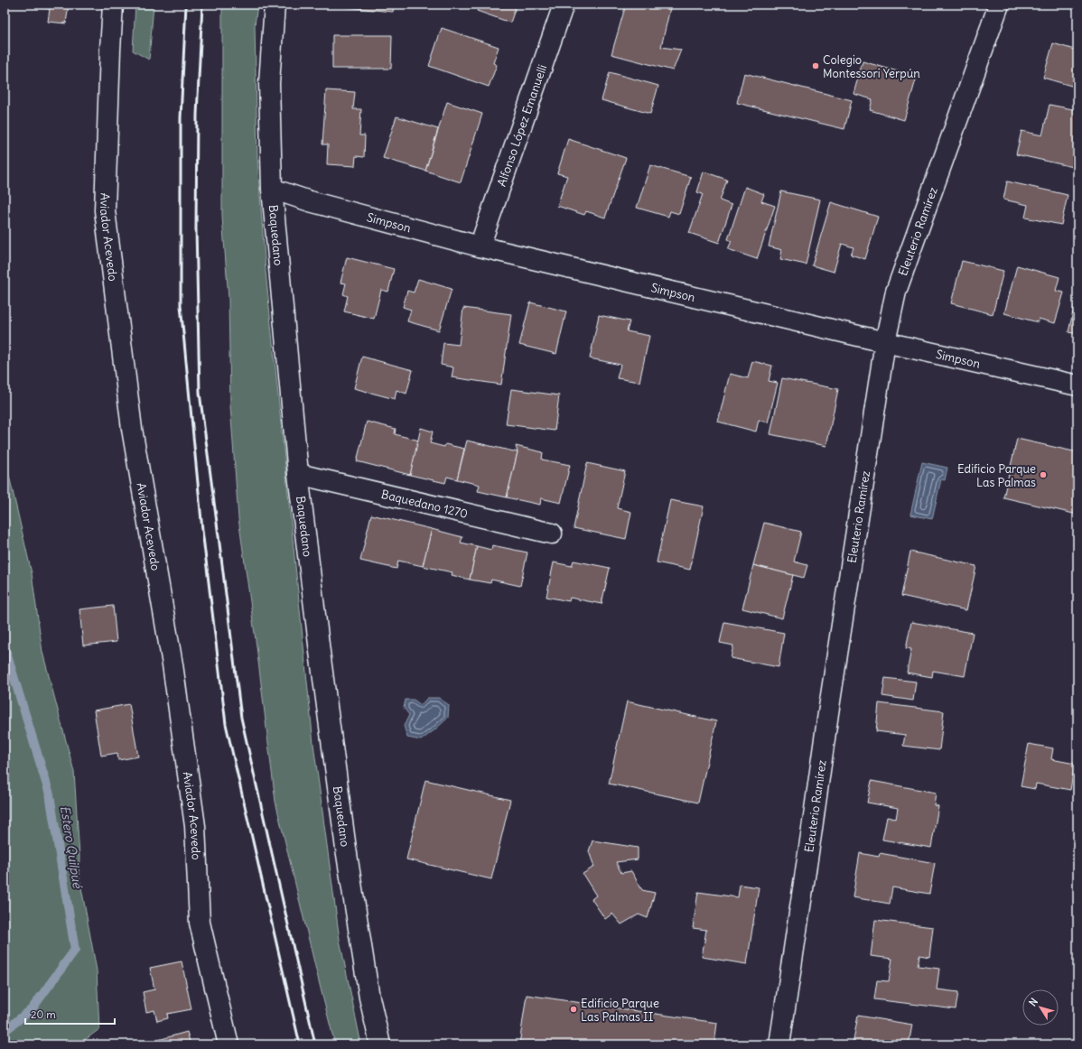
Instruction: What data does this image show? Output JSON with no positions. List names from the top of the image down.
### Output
{
  "streets": {
    "street": [
      "Alfonso López Emanuelli",
      "Simpson",
      "Eleuterio Ramírez",
      "Baquedano",
      "Aviador Acevedo",
      "Baquedano 1270"
    ]
  },
  "crossings": [
    ["Alfonso López Emanuelli", "Simpson"],
    ["Simpson", "Eleuterio Ramírez"],
    ["Simpson", "Baquedano"],
    ["Baquedano", "Baquedano 1270"]
  ],
  "water": ["Estero Quilpué"],
  "places": ["Colegio Montessori Yerpún", "Edificio Parque Las Palmas", "Edificio Parque Las Palmas II"],
  "scale_bar": "20 m",
  "north": "top left"
}
